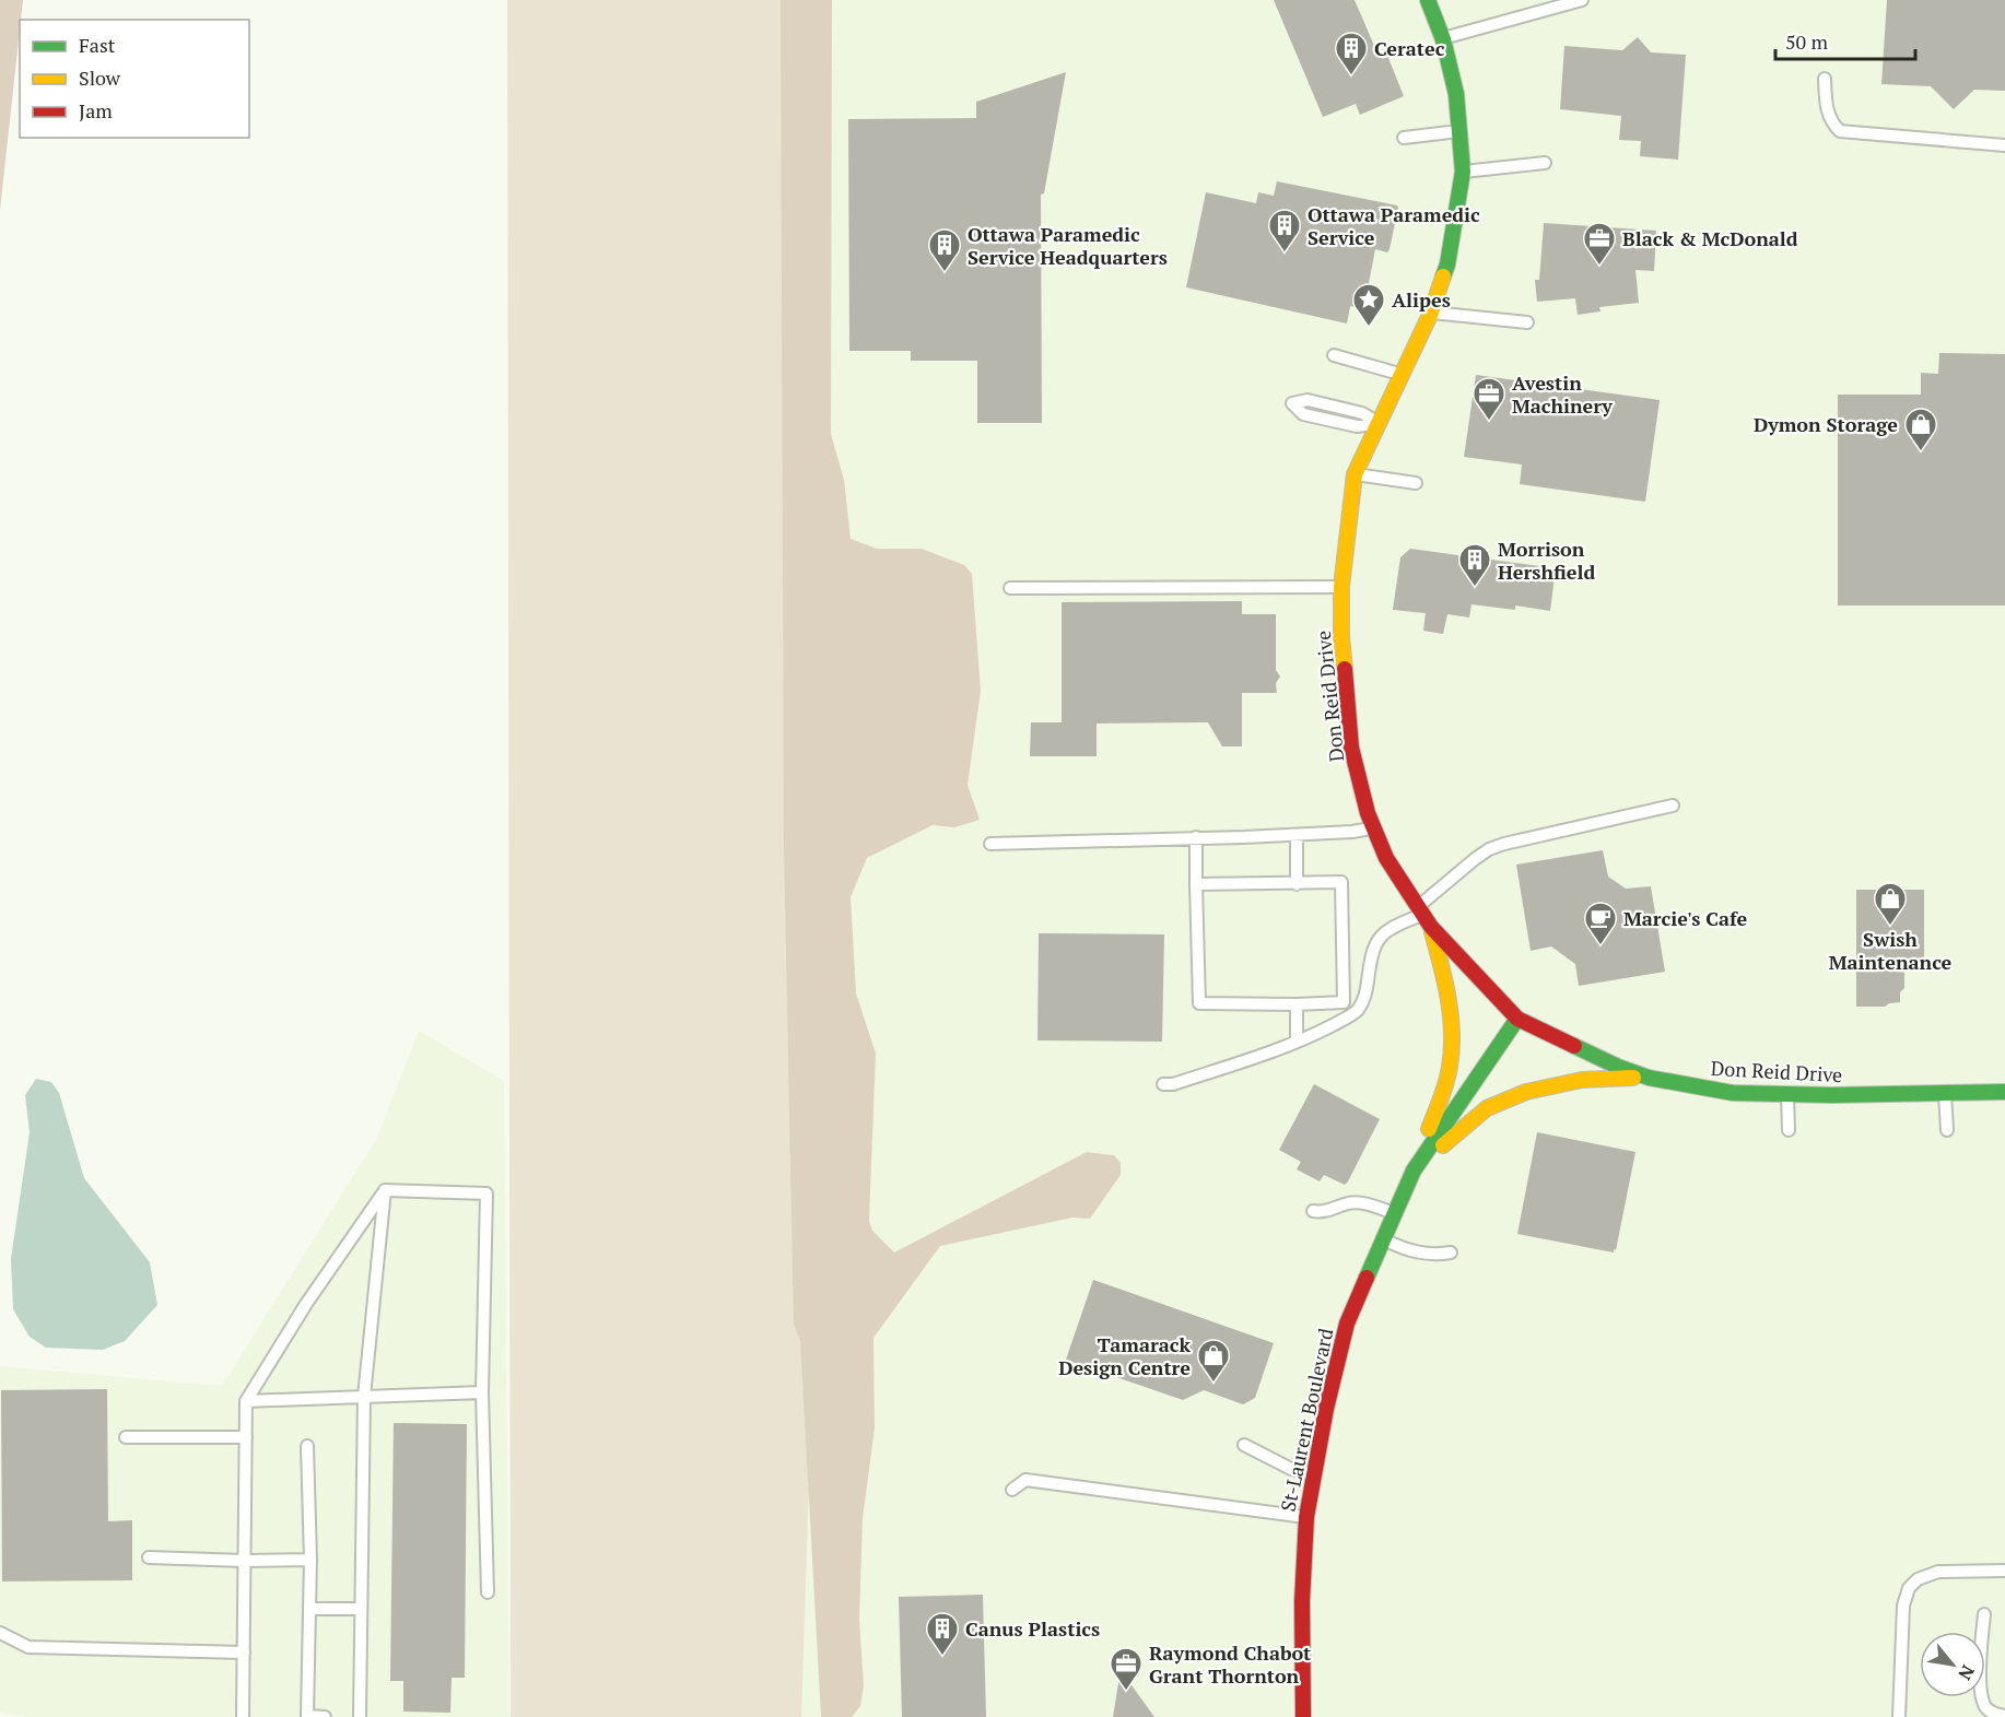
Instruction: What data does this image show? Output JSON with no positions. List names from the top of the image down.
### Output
{
  "streets": {
    "street": ["Don Reid Drive", "St-Laurent Boulevard"]
  },
  "crossings": [
    ["Don Reid Drive", "St-Laurent Boulevard"]
  ],
  "places": {
    "building": [
      "Ceratec",
      "Ottawa Paramedic Service",
      "Ottawa Paramedic Service Headquarters",
      "Morrison Hershfield",
      "Canus Plastics"
    ],
    "office": ["Black & McDonald", "Avestin Machinery", "Raymond Chabot Grant Thornton"],
    "place": ["Alipes"],
    "shop": ["Dymon Storage", "Swish Maintenance", "Tamarack Design Centre"],
    "cafe": ["Marcie's Cafe"]
  },
  "legend": ["Fast", "Slow", "Jam"],
  "scale_bar": "50 m",
  "north": "bottom right"
}
